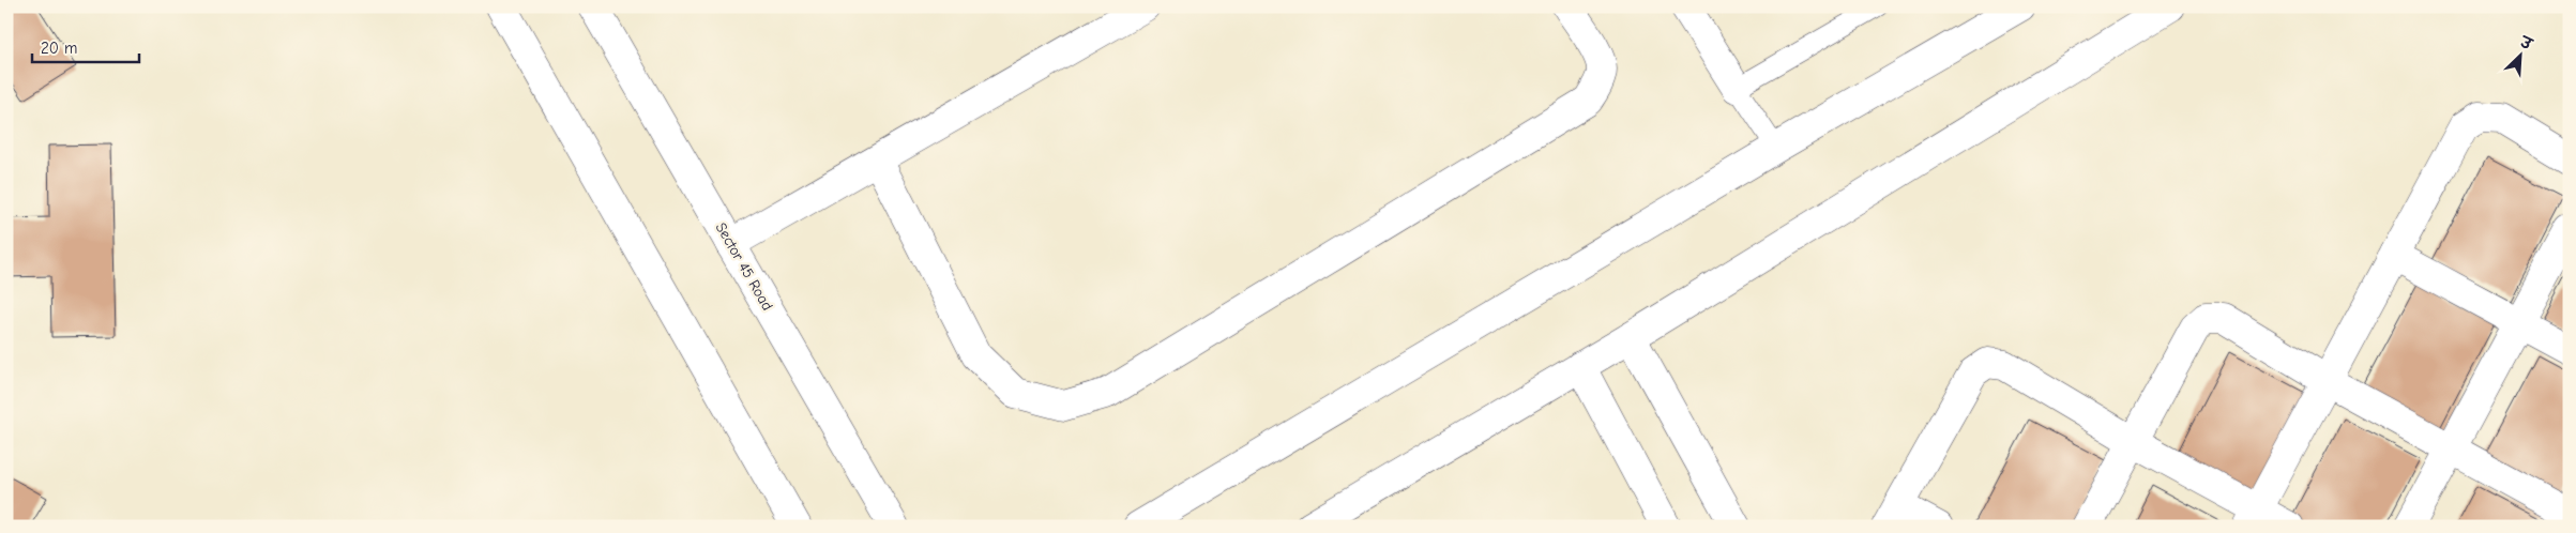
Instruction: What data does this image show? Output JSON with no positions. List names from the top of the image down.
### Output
{
  "streets": {
    "street": ["Sector 45 Road"]
  },
  "scale_bar": "20 m",
  "north": "top right"
}
